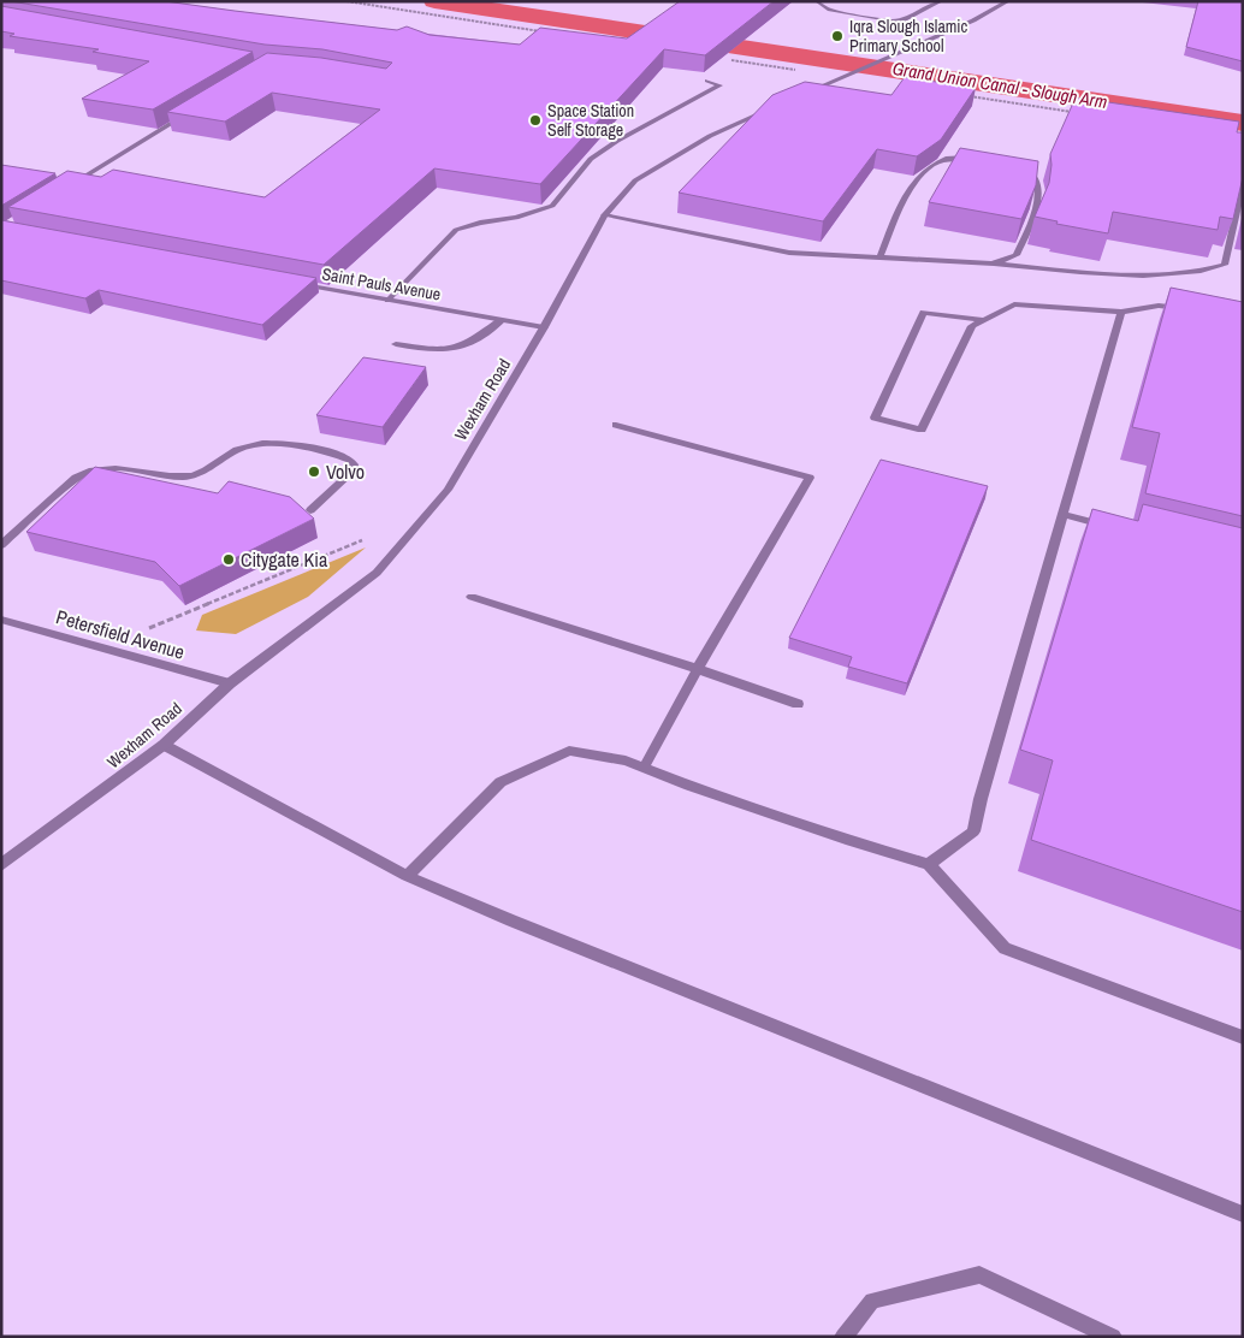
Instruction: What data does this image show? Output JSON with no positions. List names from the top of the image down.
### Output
{
  "streets": {
    "street": ["Saint Pauls Avenue", "Wexham Road", "Petersfield Avenue"]
  },
  "crossings": [
    ["Saint Pauls Avenue", "Wexham Road"],
    ["Wexham Road", "Petersfield Avenue"]
  ],
  "water": ["Grand Union Canal - Slough Arm"],
  "places": [
    "Iqra Slough Islamic Primary School",
    "Space Station Self Storage",
    "Volvo",
    "Citygate Kia"
  ]
}
